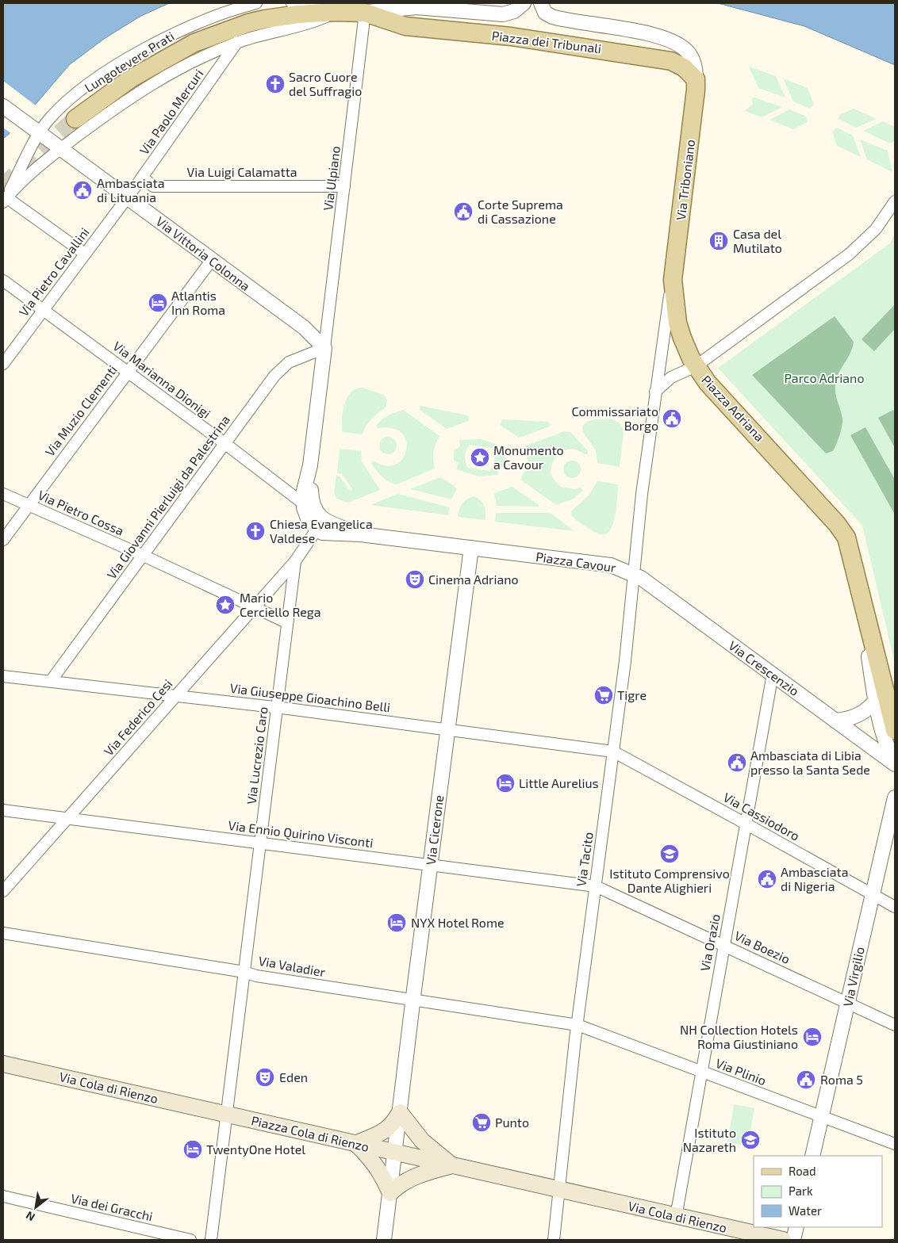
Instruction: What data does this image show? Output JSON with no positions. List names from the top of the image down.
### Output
{
  "streets": {
    "main road": [
      "Piazza dei Tribunali",
      "Lungotevere Prati",
      "Via Triboniano",
      "Piazza Adriana",
      "Via Cola di Rienzo",
      "Piazza Cola di Rienzo"
    ],
    "street": [
      "Via Paolo Mercuri",
      "Via Luigi Calamatta",
      "Via Ulpiano",
      "Via Vittoria Colonna",
      "Via Pietro Cavallini",
      "Via Marianna Dionigi",
      "Via Muzio Clementi",
      "Via Giovanni Pierluigi da Palestrina",
      "Via Pietro Cossa",
      "Piazza Cavour",
      "Via Crescenzio",
      "Via Giuseppe Gioachino Belli",
      "Via Federico Cesi",
      "Via Lucrezio Caro",
      "Via Cassiodoro",
      "Via Cicerone",
      "Via Ennio Quirino Visconti",
      "Via Tacito",
      "Via Orazio",
      "Via Boezio",
      "Via Valadier",
      "Via Virgilio",
      "Via Plinio",
      "Via dei Gracchi"
    ]
  },
  "crossings": [
    ["Piazza dei Tribunali", "Lungotevere Prati"],
    ["Piazza dei Tribunali", "Via Ulpiano"],
    ["Piazza dei Tribunali", "Via Triboniano"],
    ["Lungotevere Prati", "Via Paolo Mercuri"],
    ["Lungotevere Prati", "Via Ulpiano"],
    ["Lungotevere Prati", "Via Vittoria Colonna"],
    ["Via Paolo Mercuri", "Via Luigi Calamatta"],
    ["Via Paolo Mercuri", "Via Vittoria Colonna"],
    ["Via Paolo Mercuri", "Via Pietro Cavallini"],
    ["Via Luigi Calamatta", "Via Ulpiano"],
    ["Via Ulpiano", "Via Vittoria Colonna"],
    ["Via Ulpiano", "Via Giovanni Pierluigi da Palestrina"],
    ["Via Ulpiano", "Piazza Cavour"],
    ["Via Triboniano", "Piazza Adriana"],
    ["Via Triboniano", "Piazza Cavour"],
    ["Via Vittoria Colonna", "Via Pietro Cavallini"],
    ["Via Vittoria Colonna", "Via Muzio Clementi"],
    ["Via Vittoria Colonna", "Via Giovanni Pierluigi da Palestrina"],
    ["Via Vittoria Colonna", "Piazza Cavour"],
    ["Via Pietro Cavallini", "Via Marianna Dionigi"],
    ["Via Marianna Dionigi", "Via Muzio Clementi"],
    ["Via Marianna Dionigi", "Via Giovanni Pierluigi da Palestrina"],
    ["Via Marianna Dionigi", "Piazza Cavour"],
    ["Via Muzio Clementi", "Via Pietro Cossa"],
    ["Via Giovanni Pierluigi da Palestrina", "Via Pietro Cossa"],
    ["Via Giovanni Pierluigi da Palestrina", "Piazza Cavour"],
    ["Via Giovanni Pierluigi da Palestrina", "Via Giuseppe Gioachino Belli"],
    ["Via Pietro Cossa", "Via Federico Cesi"],
    ["Via Pietro Cossa", "Via Lucrezio Caro"],
    ["Piazza Cavour", "Via Crescenzio"],
    ["Piazza Cavour", "Via Cicerone"],
    ["Piazza Cavour", "Via Tacito"],
    ["Via Crescenzio", "Via Tacito"],
    ["Via Crescenzio", "Via Orazio"],
    ["Via Giuseppe Gioachino Belli", "Via Federico Cesi"],
    ["Via Giuseppe Gioachino Belli", "Via Lucrezio Caro"],
    ["Via Giuseppe Gioachino Belli", "Via Cassiodoro"],
    ["Via Giuseppe Gioachino Belli", "Via Cicerone"],
    ["Via Giuseppe Gioachino Belli", "Via Tacito"],
    ["Via Federico Cesi", "Via Lucrezio Caro"],
    ["Via Federico Cesi", "Via Ennio Quirino Visconti"],
    ["Via Lucrezio Caro", "Via Ennio Quirino Visconti"],
    ["Via Lucrezio Caro", "Via Valadier"],
    ["Via Lucrezio Caro", "Via Cola di Rienzo"],
    ["Via Lucrezio Caro", "Piazza Cola di Rienzo"],
    ["Via Cassiodoro", "Via Tacito"],
    ["Via Cassiodoro", "Via Orazio"],
    ["Via Cassiodoro", "Via Virgilio"],
    ["Via Cicerone", "Via Ennio Quirino Visconti"],
    ["Via Cicerone", "Via Valadier"],
    ["Via Ennio Quirino Visconti", "Via Tacito"],
    ["Via Ennio Quirino Visconti", "Via Boezio"],
    ["Via Tacito", "Via Boezio"],
    ["Via Tacito", "Via Valadier"],
    ["Via Tacito", "Via Plinio"],
    ["Via Tacito", "Via Cola di Rienzo"],
    ["Via Tacito", "Piazza Cola di Rienzo"],
    ["Via Orazio", "Via Boezio"],
    ["Via Orazio", "Via Plinio"],
    ["Via Orazio", "Via Cola di Rienzo"],
    ["Via Boezio", "Via Virgilio"],
    ["Via Valadier", "Via Plinio"],
    ["Via Virgilio", "Via Plinio"],
    ["Via Cola di Rienzo", "Piazza Cola di Rienzo"]
  ],
  "parks": ["Parco Adriano"],
  "places": {
    "church": ["Sacro Cuore del Suffragio", "Chiesa Evangelica Valdese"],
    "public building": [
      "Ambasciata di Lituania",
      "Corte Suprema di Cassazione",
      "Commissariato Borgo",
      "Ambasciata di Libia presso la Santa Sede",
      "Ambasciata di Nigeria",
      "Roma 5"
    ],
    "building": ["Casa del Mutilato"],
    "hotel": [
      "Atlantis Inn Roma",
      "Little Aurelius",
      "NYX Hotel Rome",
      "NH Collection Hotels Roma Giustiniano",
      "TwentyOne Hotel"
    ],
    "place": ["Monumento a Cavour", "Mario Cerciello Rega"],
    "theatre": ["Cinema Adriano", "Eden"],
    "supermarket": ["Tigre", "Punto"],
    "school or university": ["Istituto Comprensivo Dante Alighieri", "Istituto Nazareth"]
  },
  "legend": ["Road", "Park", "Water"],
  "north": "bottom left"
}
